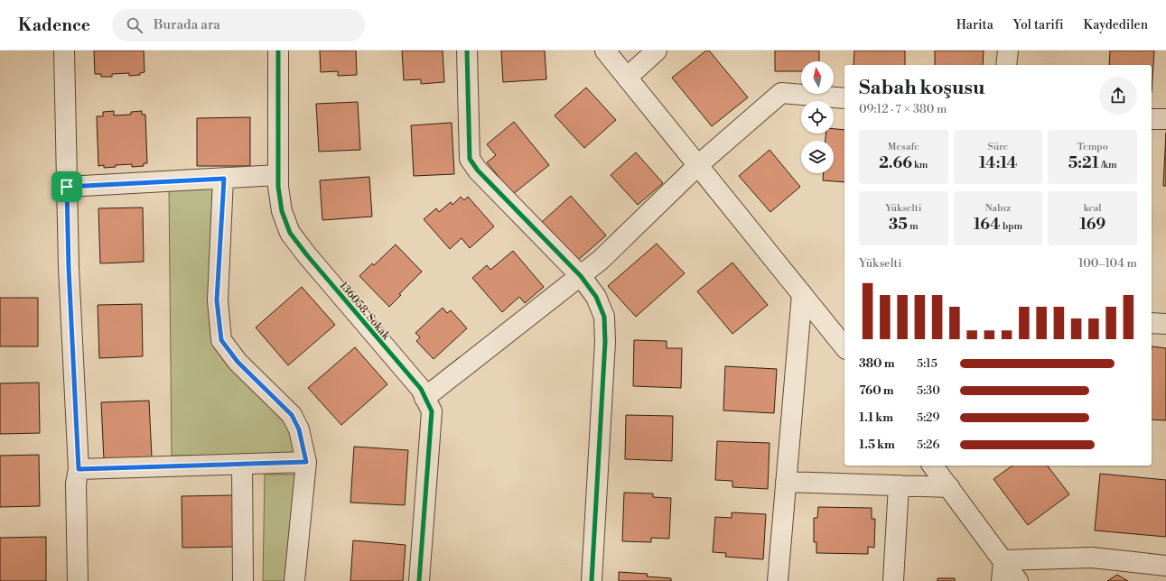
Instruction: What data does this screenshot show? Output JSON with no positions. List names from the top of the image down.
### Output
{
  "streets": {
    "street": ["136058. Sokak"]
  },
  "north": "top",
  "page": {
    "header": "Kadence",
    "search": "Burada ara",
    "nav": ["Harita", "Yol tarifi", "Kaydedilen"],
    "heading": ["Sabah koşusu", "09:12 · 7 × 380 m"],
    "stats": [
      ["Mesafe", "2.66 km"],
      ["Süre", "14:14"],
      ["Tempo", "5:21 /km"],
      ["Yükselti", "35 m"],
      ["Nabız", "164 bpm"],
      ["kcal", "169"]
    ],
    "chart": ["Yükselti", "100–104 m"],
    "list": [
      {
        "name": "380 m",
        "note": "5:15"
      },
      {
        "name": "760 m",
        "note": "5:30"
      },
      {
        "name": "1.1 km",
        "note": "5:29"
      },
      {
        "name": "1.5 km",
        "note": "5:26"
      }
    ]
  }
}
